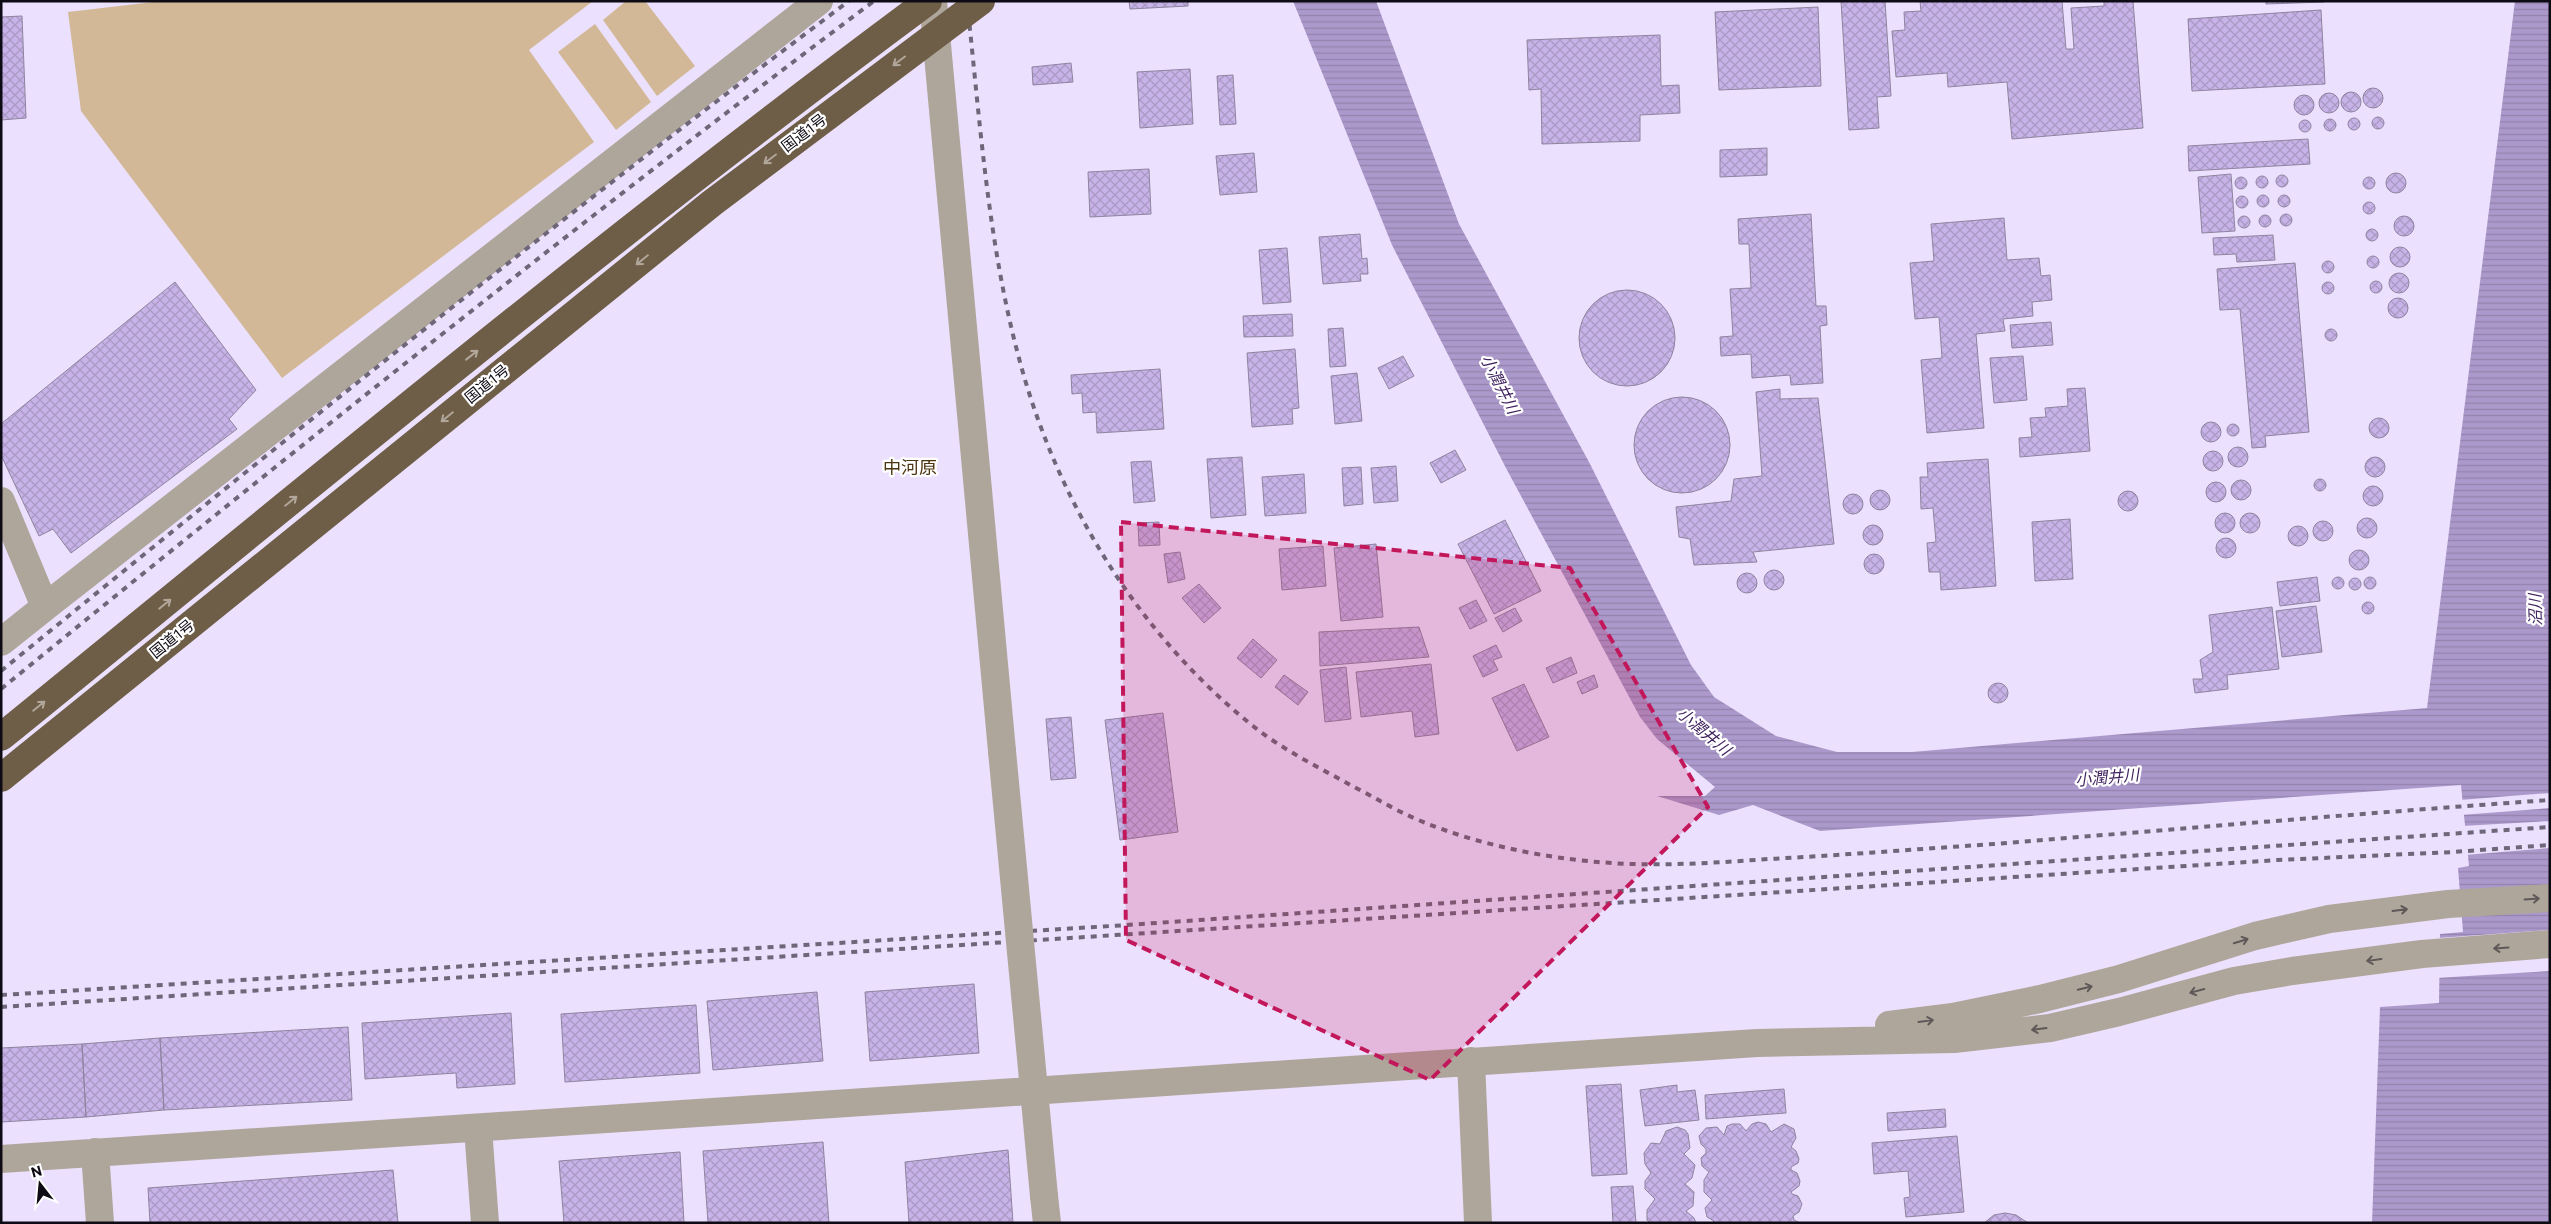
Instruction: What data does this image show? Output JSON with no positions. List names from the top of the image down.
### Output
{
  "streets": {
    "highway": ["国道1号"]
  },
  "districts": ["中河原"],
  "water": ["小潤井川", "沼川"],
  "north": "top"
}
